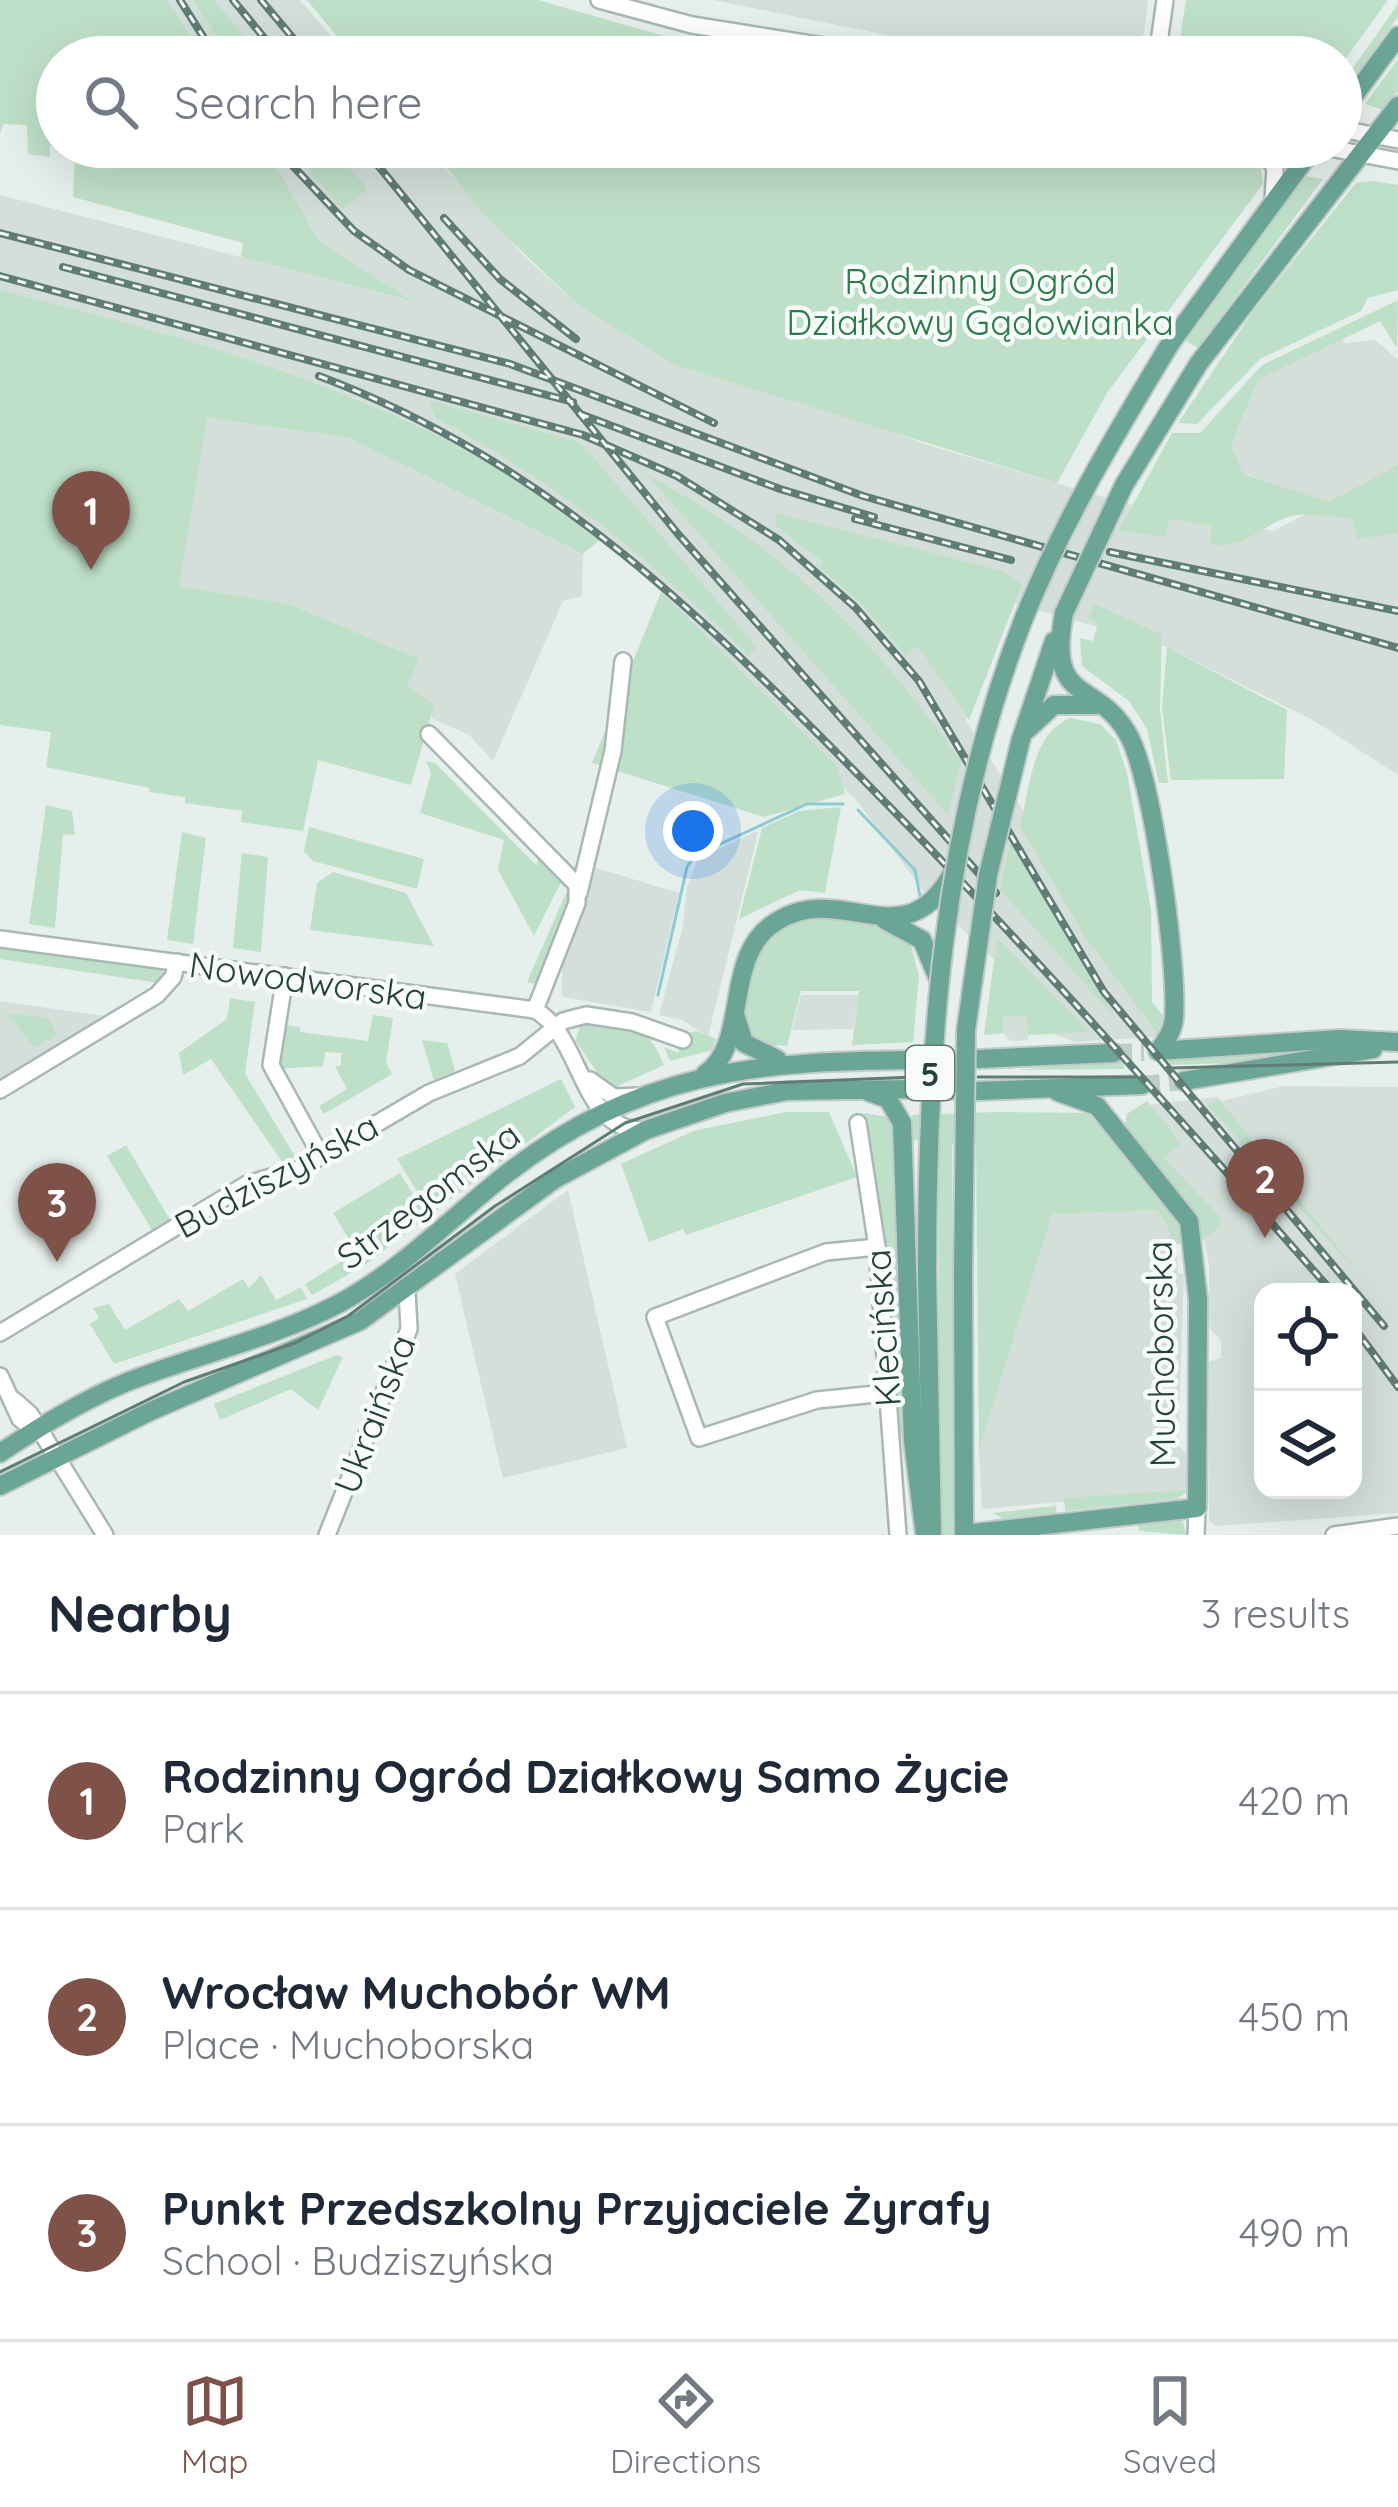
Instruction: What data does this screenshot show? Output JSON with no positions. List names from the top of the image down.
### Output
{
  "streets": {
    "main road": ["5", "Strzegomska", "Muchoborska"],
    "street": [
      "Nowodworska",
      "Budziszyńska",
      "Klecińska",
      "Ukraińska"
    ]
  },
  "crossings": [
    ["Nowodworska", "Budziszyńska"],
    ["Nowodworska", "Strzegomska"],
    ["Strzegomska", "Ukraińska"]
  ],
  "parks": ["Rodzinny Ogród Działkowy Gądowianka"],
  "page": {
    "search": "Search here",
    "pins": ["1", "2", "3"],
    "heading": ["Nearby", "3 results"],
    "list": [
      {
        "mark": "1",
        "name": "Rodzinny Ogród Działkowy Samo Życie",
        "note": "Park",
        "value": "420 m"
      },
      {
        "mark": "2",
        "name": "Wrocław Muchobór WM",
        "note": "Place · Muchoborska",
        "value": "450 m"
      },
      {
        "mark": "3",
        "name": "Punkt Przedszkolny Przyjaciele Żyrafy",
        "note": "School · Budziszyńska",
        "value": "490 m"
      }
    ],
    "nav": ["Map", "Directions", "Saved"]
  }
}
